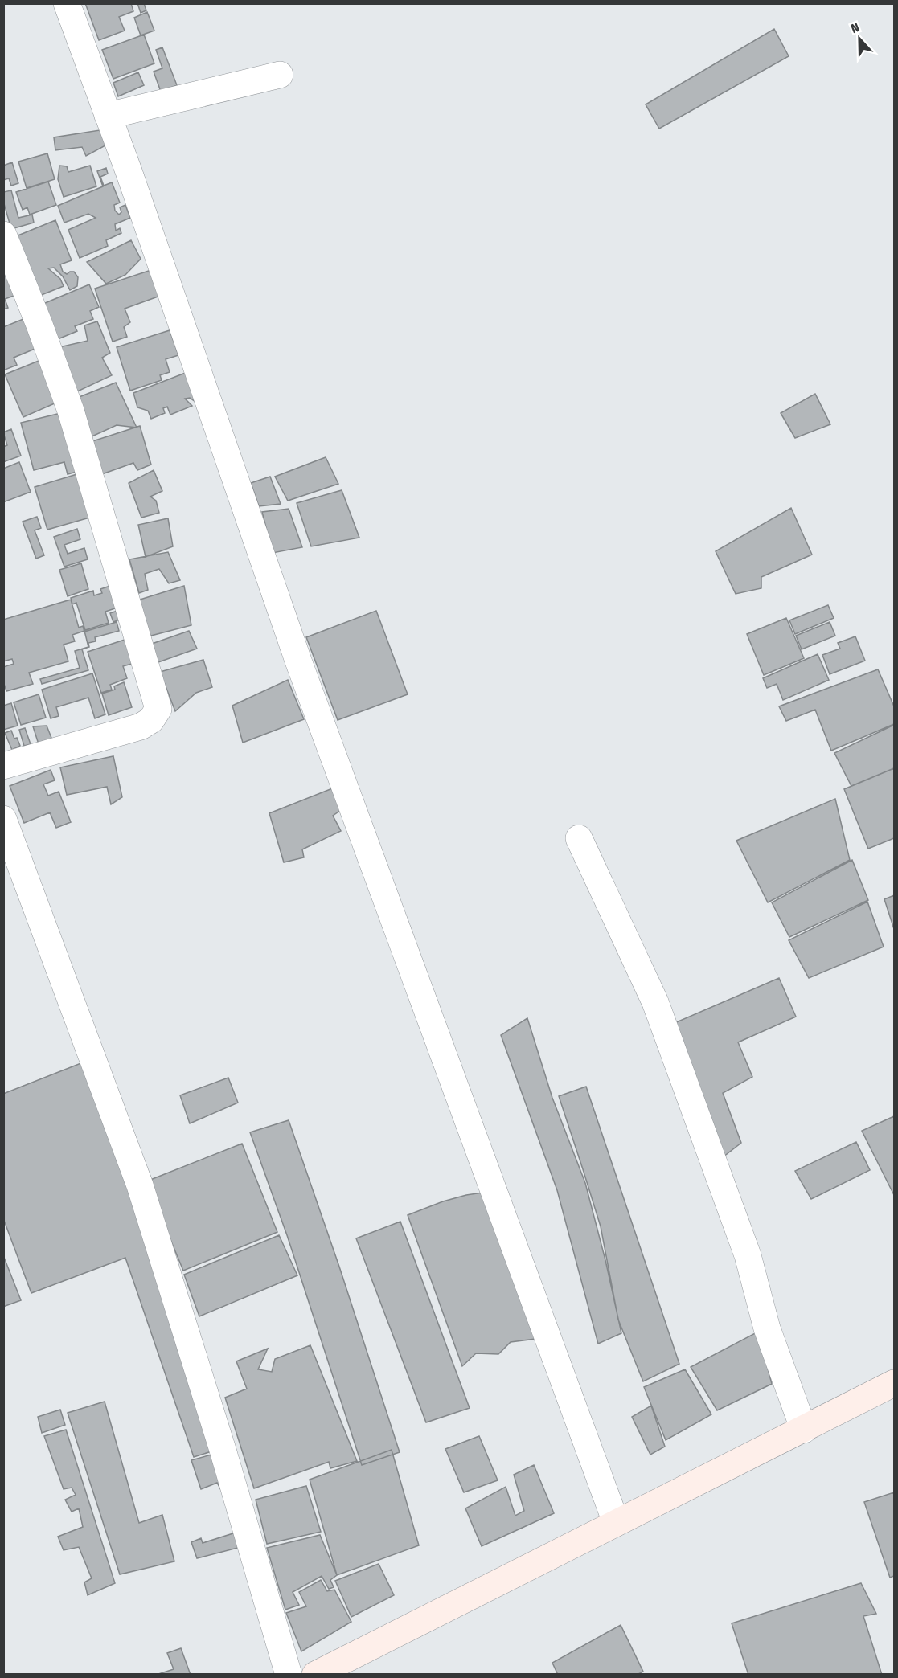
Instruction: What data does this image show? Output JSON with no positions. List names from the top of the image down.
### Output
{
  "north": "top"
}
